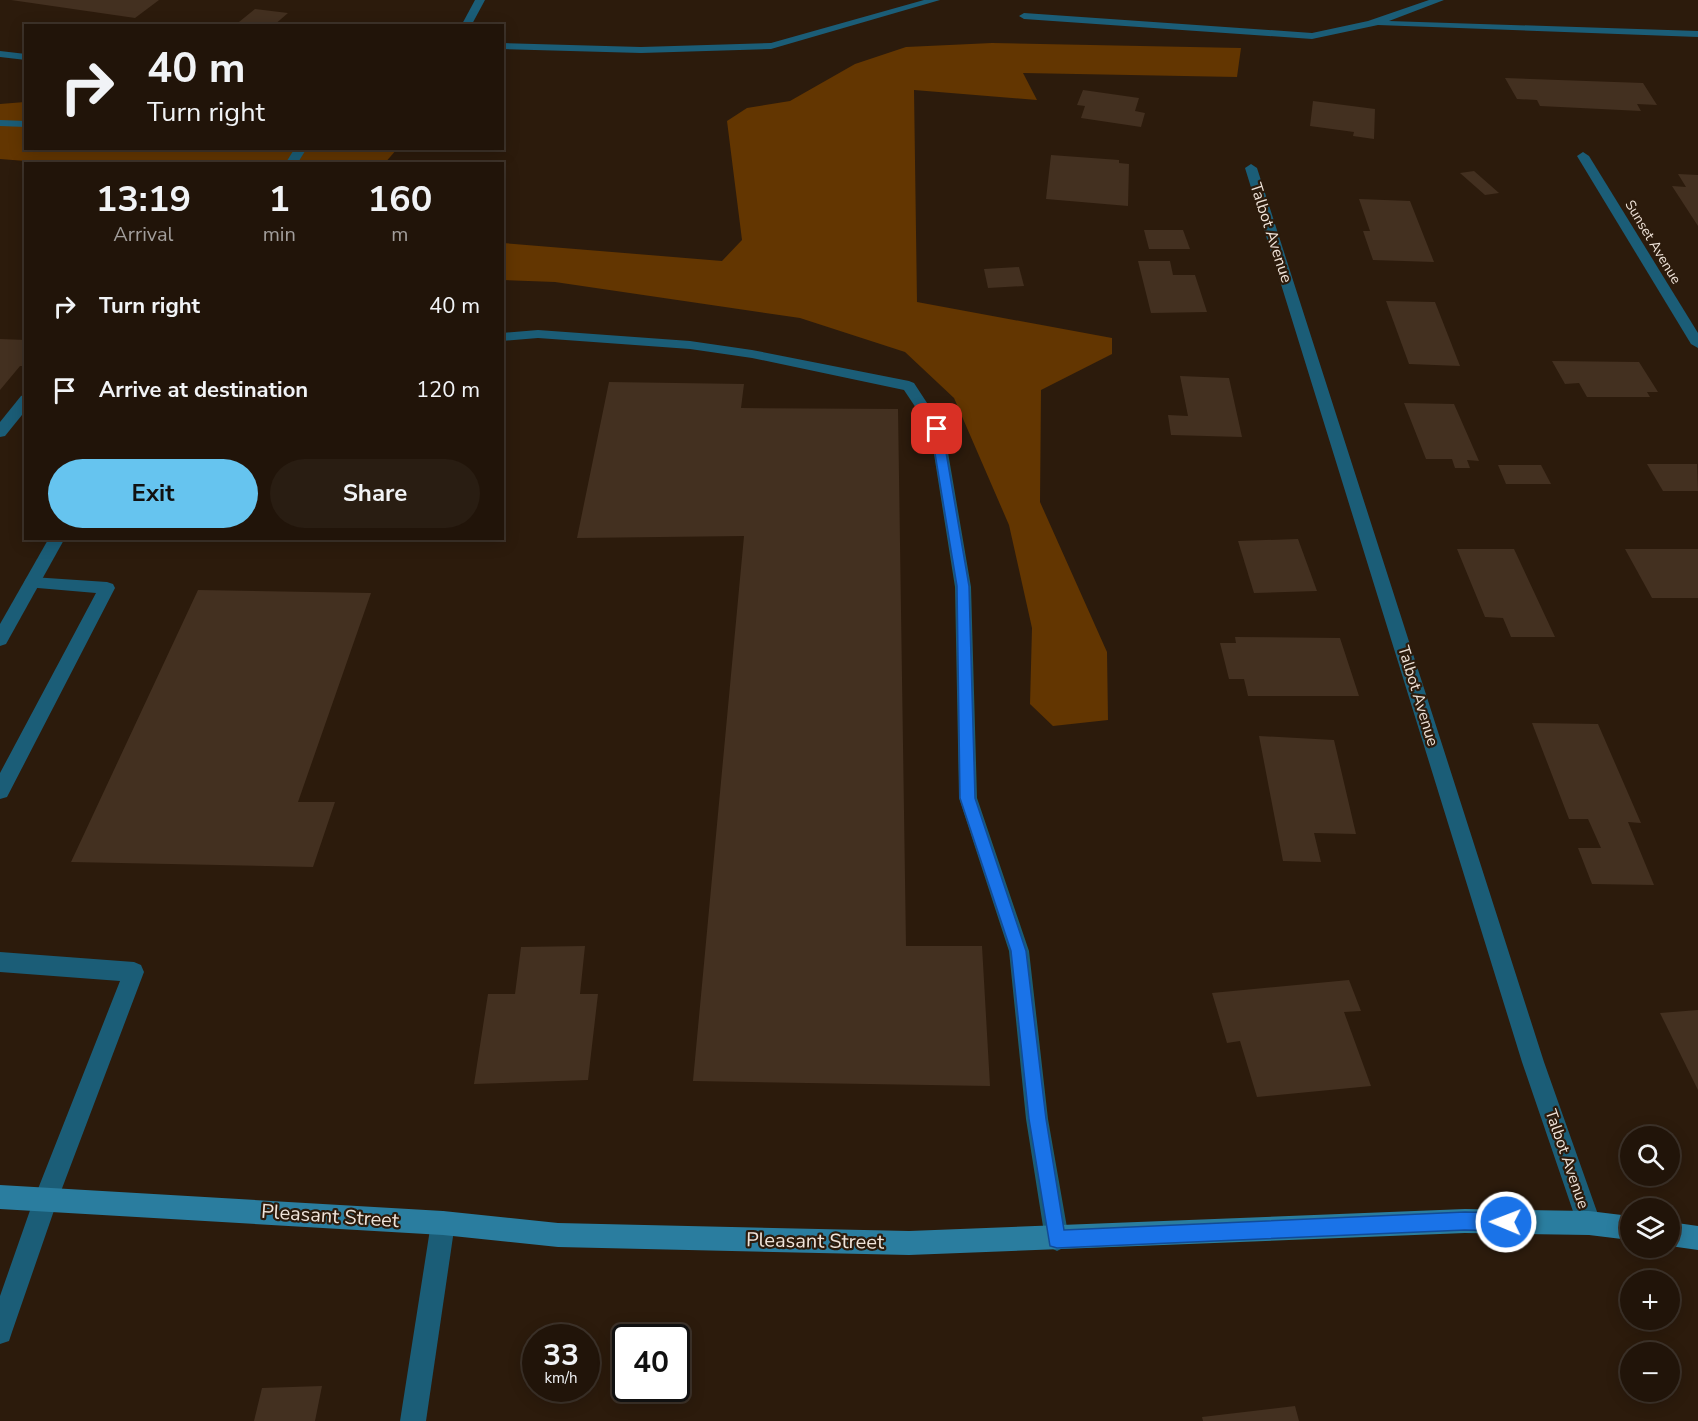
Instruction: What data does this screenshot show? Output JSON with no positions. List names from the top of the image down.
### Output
{
  "streets": {
    "street": ["Talbot Avenue", "Sunset Avenue", "Pleasant Street"]
  },
  "crossings": [
    ["Talbot Avenue", "Pleasant Street"]
  ],
  "page": {
    "turn": ["40 m", "Turn right"],
    "eta": [
      "13:19",
      "Arrival",
      "1",
      "min",
      "160",
      "m"
    ],
    "list": [
      {
        "name": "Turn right",
        "value": "40 m"
      },
      {
        "name": "Arrive at destination",
        "value": "120 m"
      }
    ],
    "buttons": ["Exit", "Share"],
    "map_buttons": ["+", "−"],
    "speed": "33 km/h",
    "limit": "40"
  }
}
